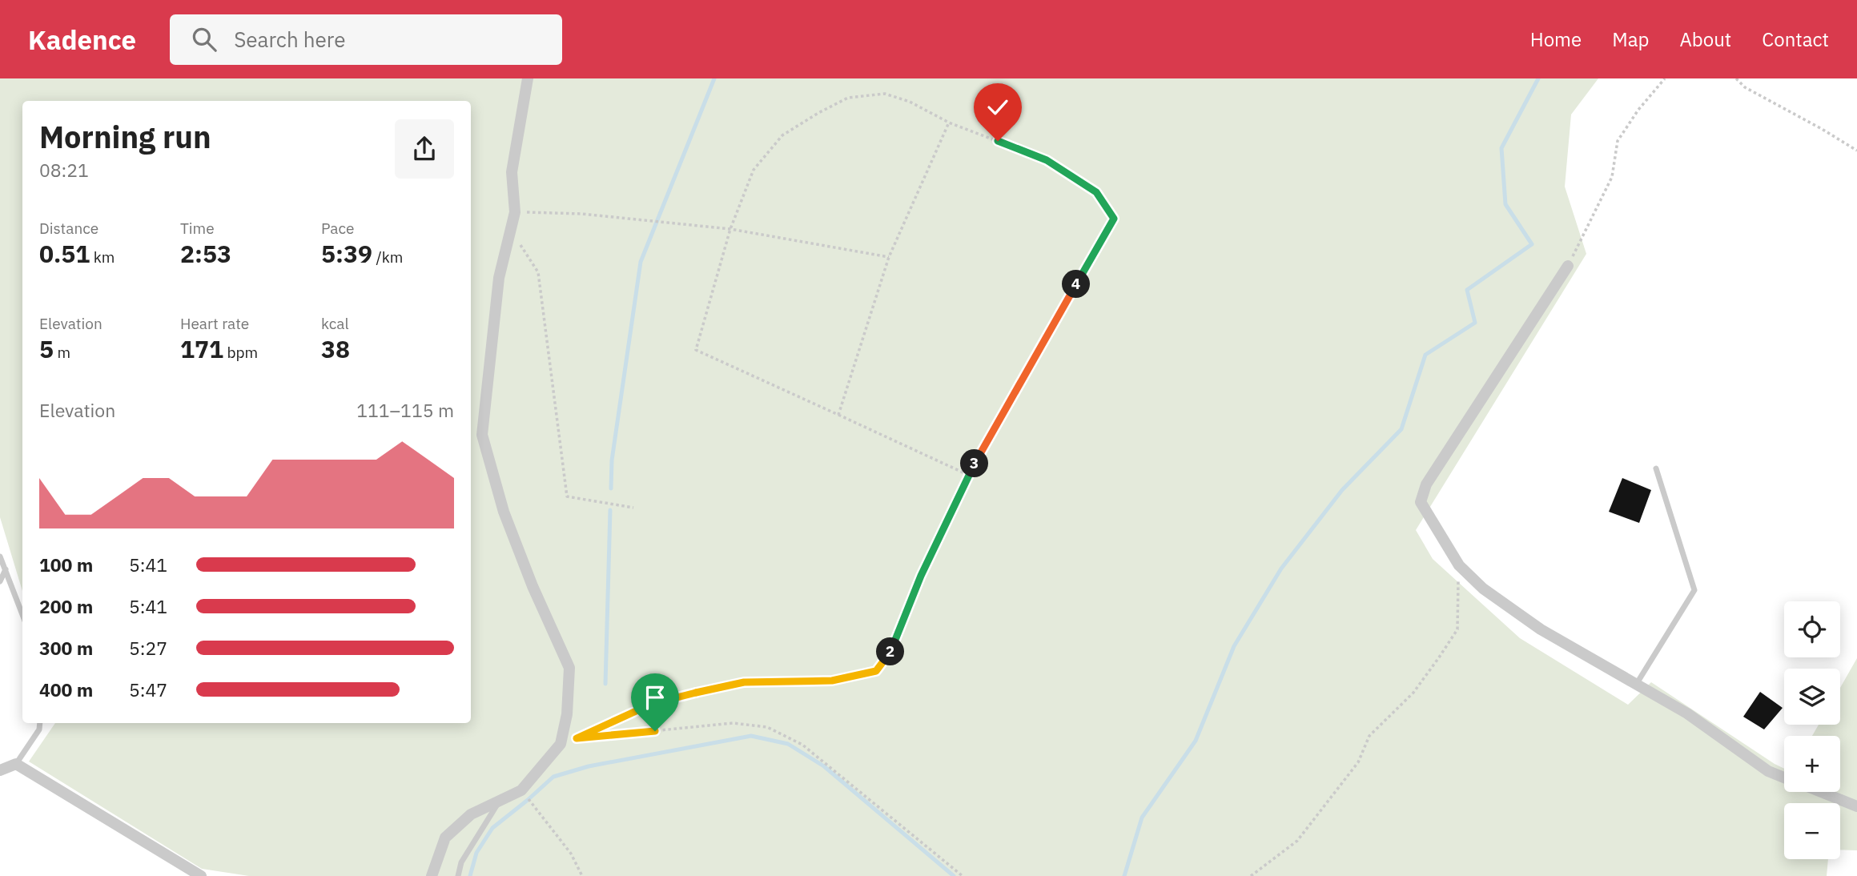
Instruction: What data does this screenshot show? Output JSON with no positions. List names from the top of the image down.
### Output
{
  "page": {
    "header": "Kadence",
    "search": "Search here",
    "nav": [
      "Home",
      "Map",
      "About",
      "Contact"
    ],
    "heading": ["Morning run", "08:21"],
    "stats": [
      ["Distance", "0.51 km"],
      ["Time", "2:53"],
      ["Pace", "5:39 /km"],
      ["Elevation", "5 m"],
      ["Heart rate", "171 bpm"],
      ["kcal", "38"]
    ],
    "pins": ["4", "3", "2"],
    "chart": ["Elevation", "111–115 m"],
    "list": [
      {
        "name": "100 m",
        "note": "5:41"
      },
      {
        "name": "200 m",
        "note": "5:41"
      },
      {
        "name": "300 m",
        "note": "5:27"
      },
      {
        "name": "400 m",
        "note": "5:47"
      }
    ],
    "map_buttons": ["+", "−"]
  }
}
